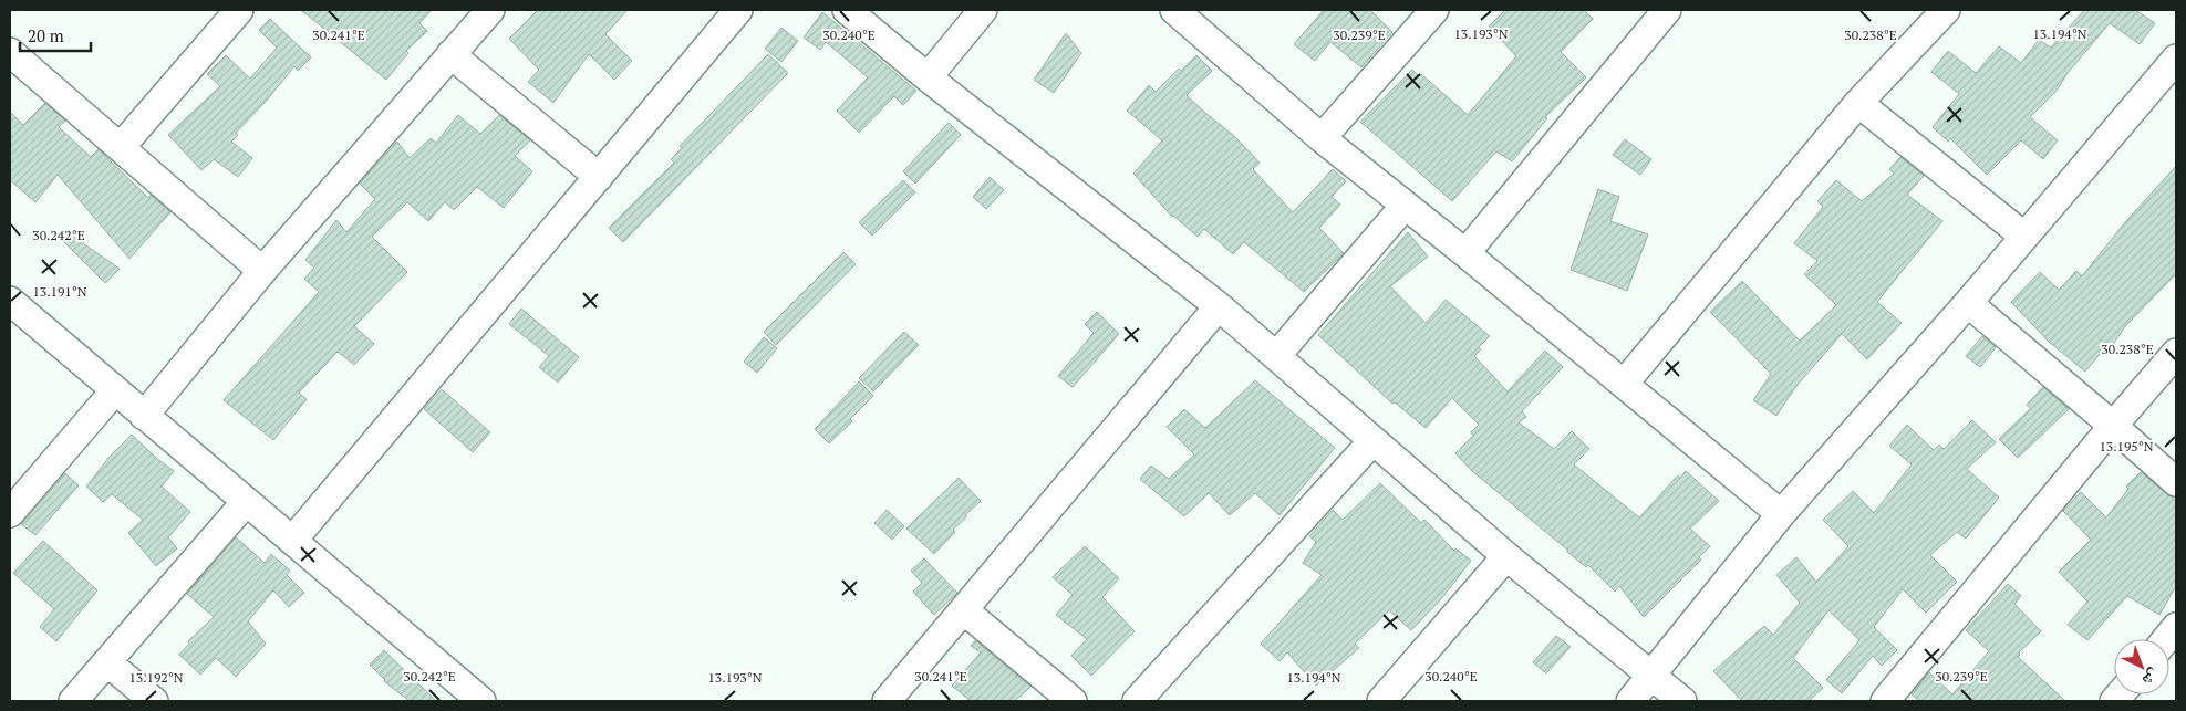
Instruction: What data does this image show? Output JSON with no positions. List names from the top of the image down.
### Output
{
  "scale_bar": "20 m",
  "north": "bottom right",
  "coordinates": [
    "13.193°N",
    "13.194°N",
    "30.241°E",
    "30.240°E",
    "30.239°E",
    "30.238°E",
    "30.242°E",
    "13.191°N",
    "13.195°N",
    "13.192°N"
  ]
}
